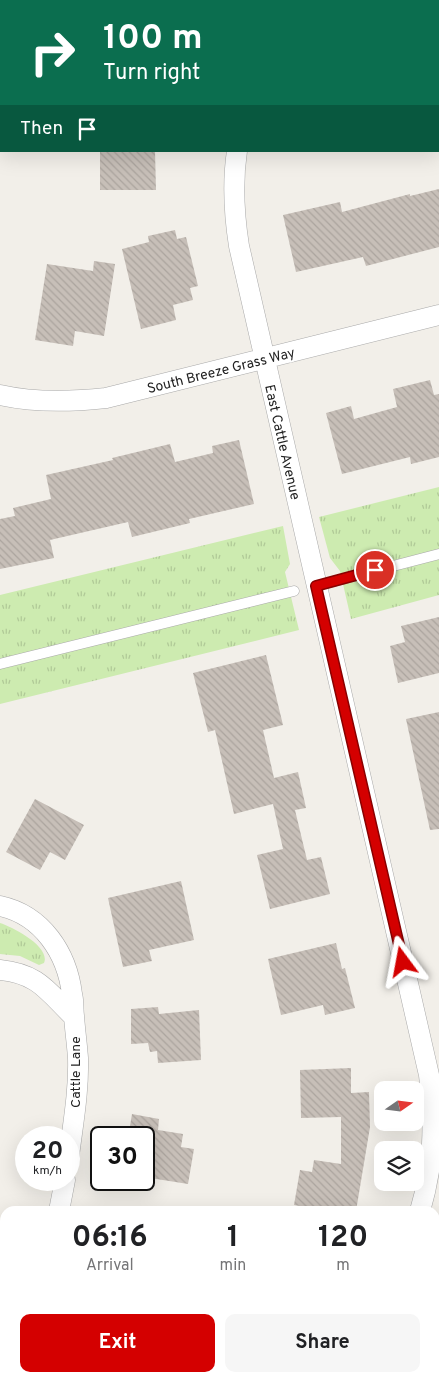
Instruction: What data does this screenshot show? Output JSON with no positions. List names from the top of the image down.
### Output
{
  "streets": {
    "street": ["South Breeze Grass Way", "East Cattle Avenue", "Cattle Lane"]
  },
  "crossings": [
    ["South Breeze Grass Way", "East Cattle Avenue"]
  ],
  "north": "right",
  "page": {
    "turn": ["100 m", "Turn right"],
    "then": "Then",
    "speed": "20 km/h",
    "limit": "30",
    "eta": [
      "06:16",
      "Arrival",
      "1",
      "min",
      "120",
      "m"
    ],
    "buttons": ["Exit", "Share"]
  }
}
